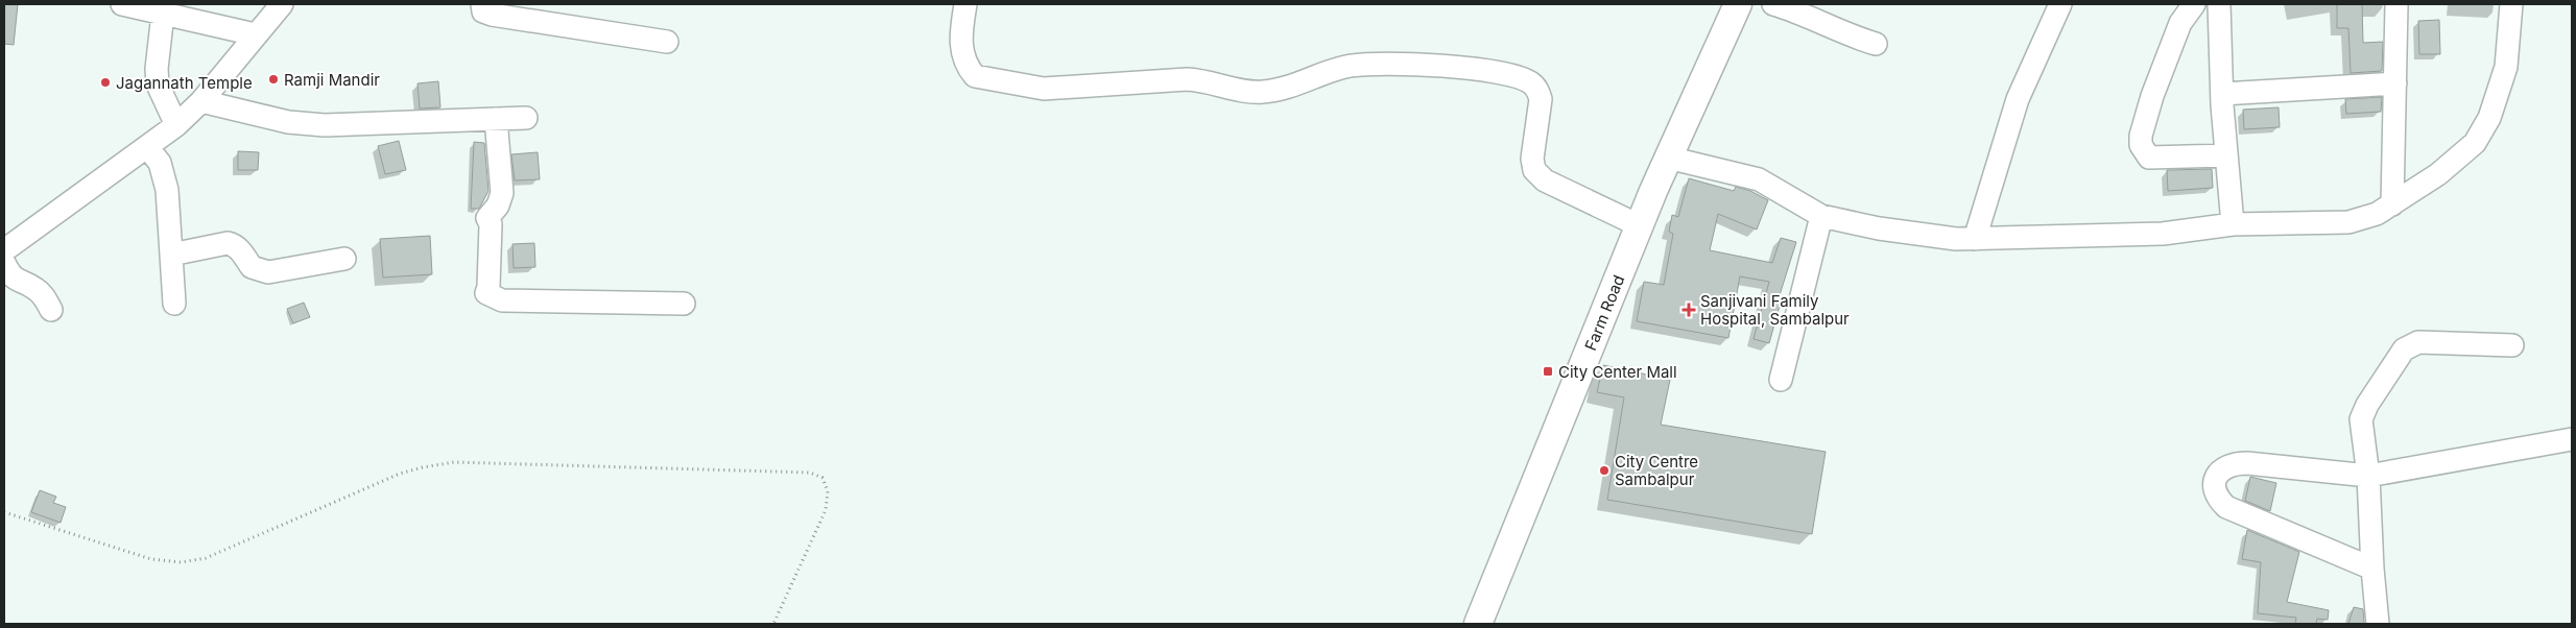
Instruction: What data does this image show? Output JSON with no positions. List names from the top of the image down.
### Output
{
  "streets": {
    "main road": ["Farm Road"]
  },
  "places": {
    "other": ["Ramji Mandir", "Jagannath Temple", "City Centre Sambalpur"],
    "health": ["Sanjivani Family Hospital, Sambalpur"],
    "transit": ["City Center Mall"]
  }
}
